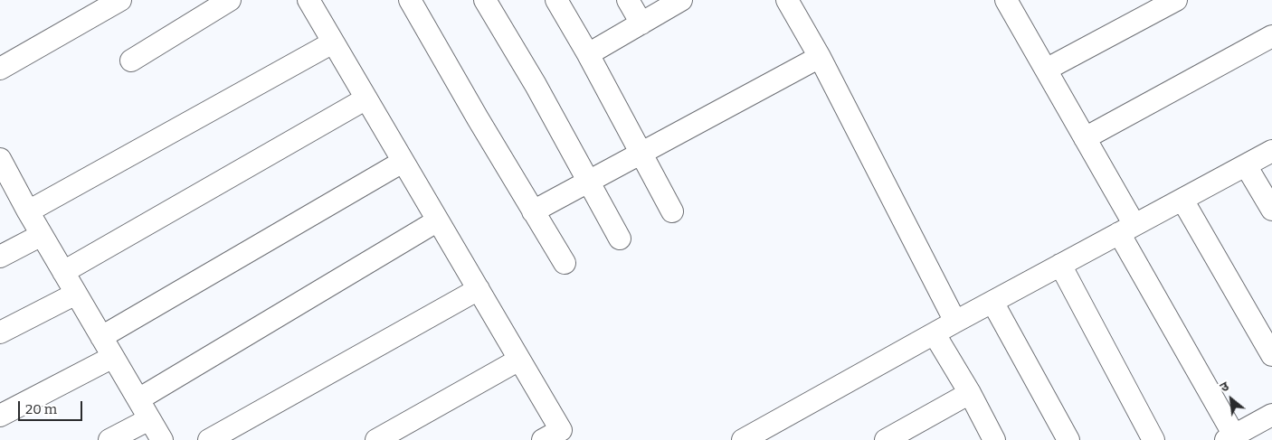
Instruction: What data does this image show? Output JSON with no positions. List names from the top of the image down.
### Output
{
  "scale_bar": "20 m",
  "north": "top left"
}
